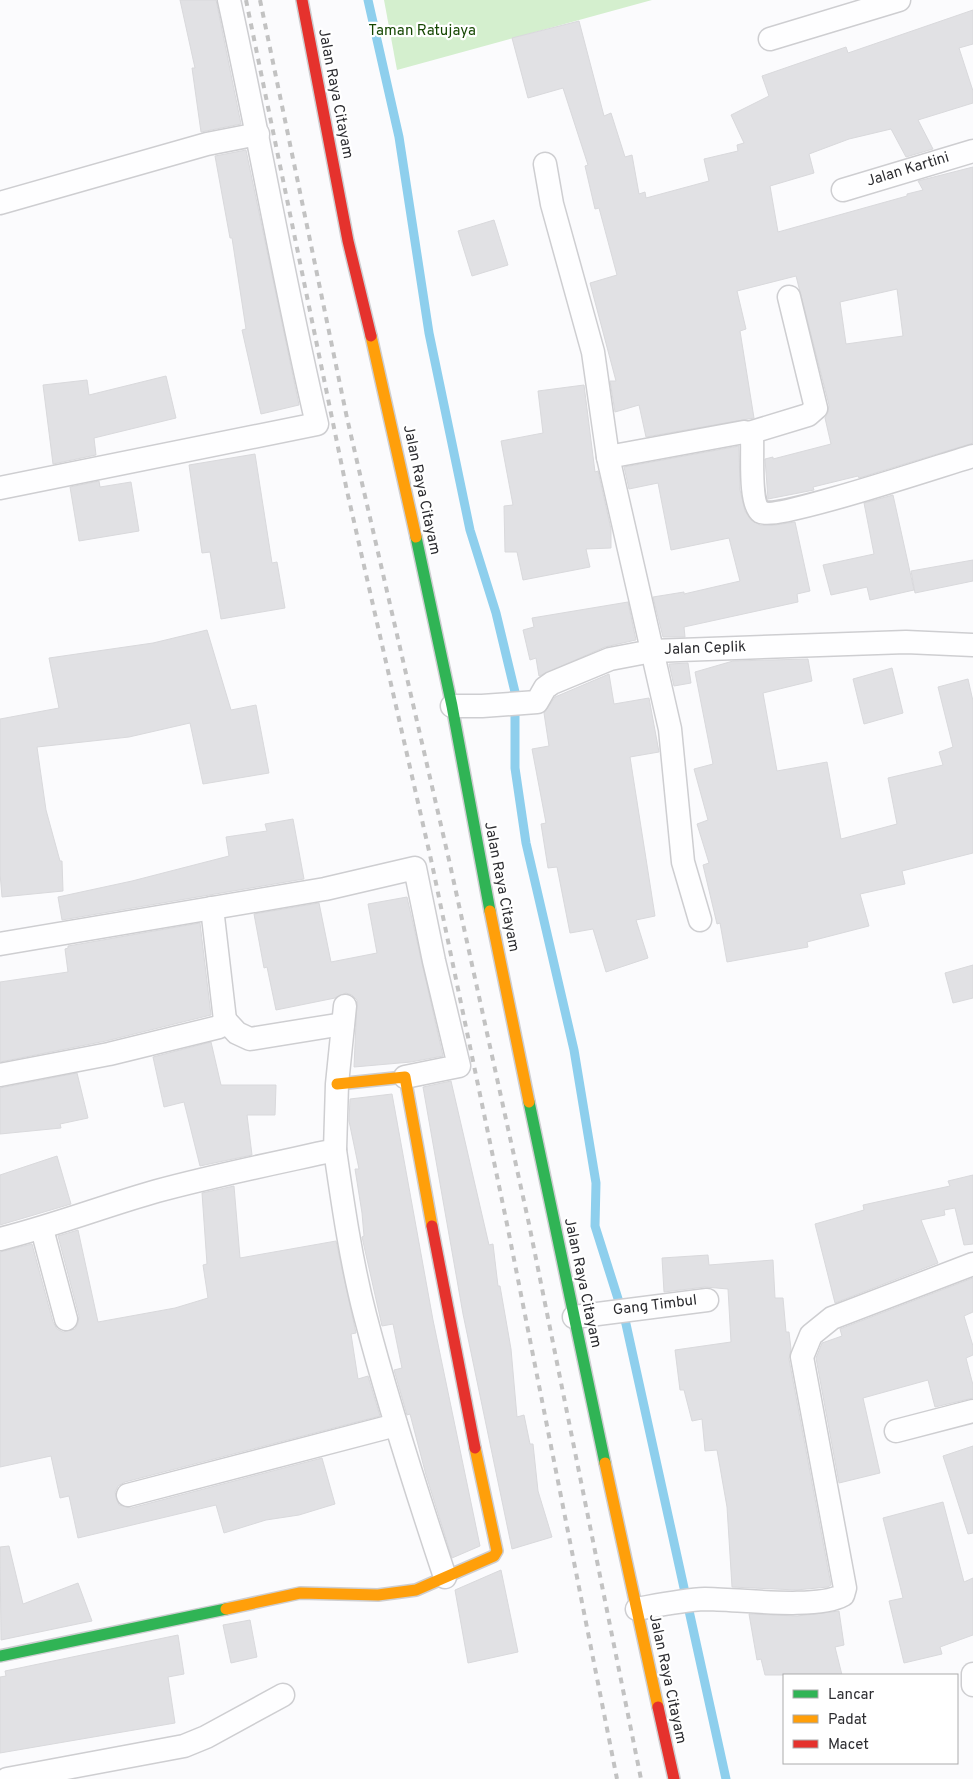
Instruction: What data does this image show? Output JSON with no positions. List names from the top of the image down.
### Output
{
  "streets": {
    "main road": ["Jalan Raya Citayam"],
    "street": ["Jalan Kartini", "Jalan Ceplik", "Gang Timbul"]
  },
  "crossings": [
    ["Jalan Raya Citayam", "Jalan Ceplik"],
    ["Jalan Raya Citayam", "Gang Timbul"]
  ],
  "parks": ["Taman Ratujaya"],
  "legend": ["Lancar", "Padat", "Macet"]
}
